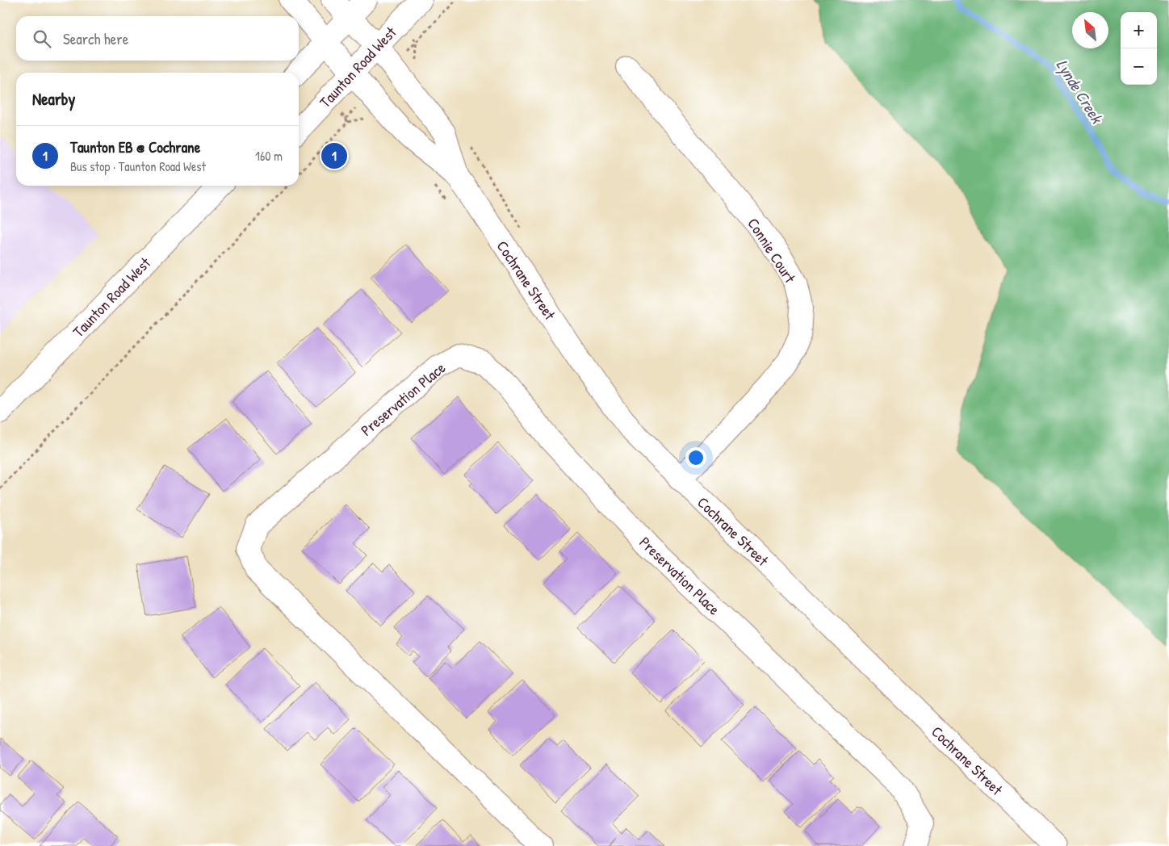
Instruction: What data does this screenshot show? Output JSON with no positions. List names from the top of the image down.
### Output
{
  "streets": {
    "street": [
      "Taunton Road West",
      "Connie Court",
      "Cochrane Street",
      "Preservation Place"
    ]
  },
  "crossings": [
    ["Taunton Road West", "Cochrane Street"],
    ["Connie Court", "Cochrane Street"]
  ],
  "water": ["Lynde Creek"],
  "north": "top left",
  "page": {
    "map_buttons": ["+", "−"],
    "search": "Search here",
    "heading": "Nearby",
    "list": [
      {
        "mark": "1",
        "name": "Taunton EB @ Cochrane",
        "note": "Bus stop · Taunton Road West",
        "value": "160 m"
      }
    ],
    "pins": "1"
  }
}
